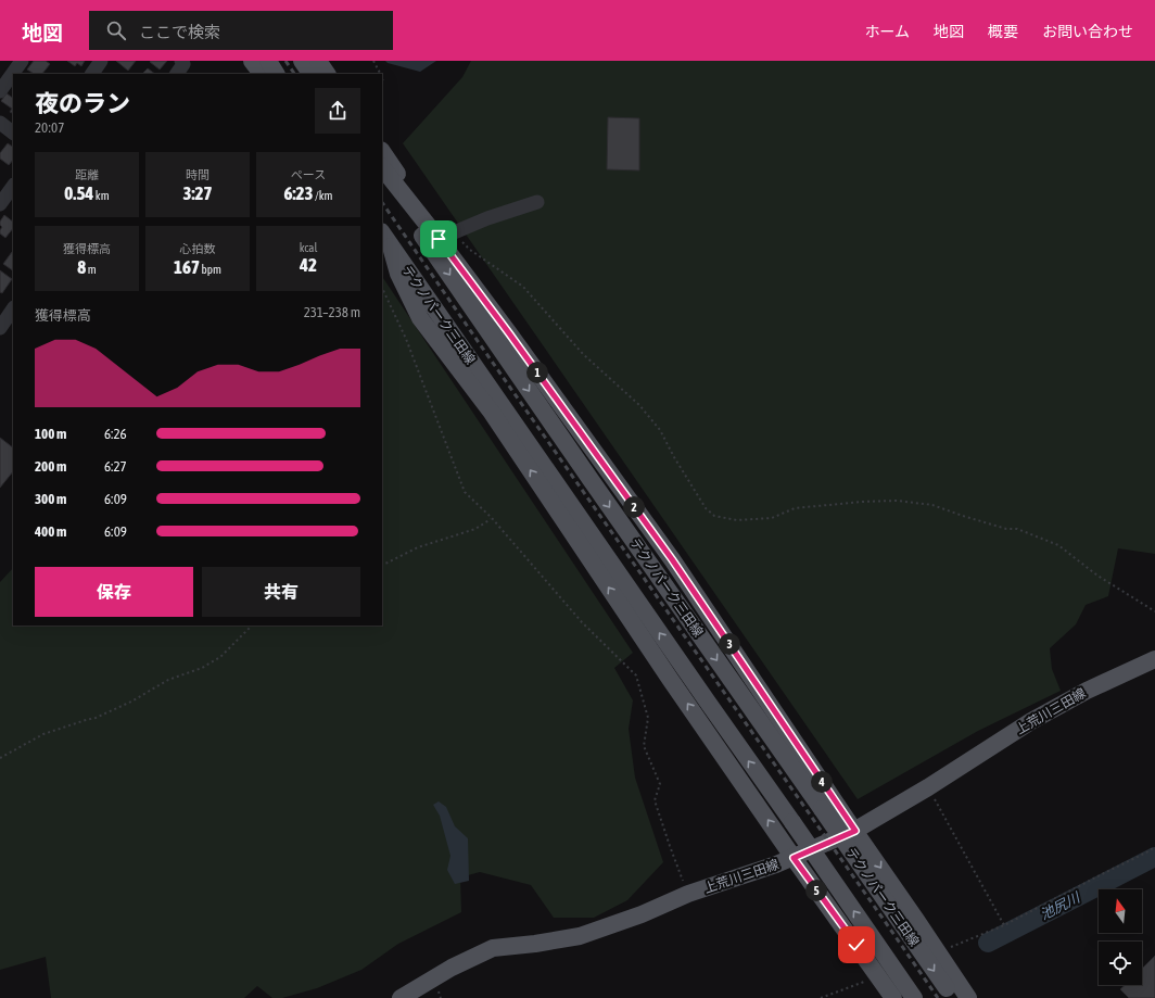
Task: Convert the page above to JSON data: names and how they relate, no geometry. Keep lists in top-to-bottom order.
{
  "streets": {
    "main road": ["テクノパーク三田線", "上荒川三田線"]
  },
  "water": ["池尻川"],
  "north": "top",
  "page": {
    "header": "地図",
    "search": "ここで検索",
    "nav": [
      "ホーム",
      "地図",
      "概要",
      "お問い合わせ"
    ],
    "heading": ["夜のラン", "20:07"],
    "stats": [
      ["距離", "0.54 km"],
      ["時間", "3:27"],
      ["ペース", "6:23 /km"],
      ["獲得標高", "8 m"],
      ["心拍数", "167 bpm"],
      ["kcal", "42"]
    ],
    "chart": ["獲得標高", "231–238 m"],
    "pins": [
      "1",
      "2",
      "3",
      "4",
      "5"
    ],
    "list": [
      {
        "name": "100 m",
        "note": "6:26"
      },
      {
        "name": "200 m",
        "note": "6:27"
      },
      {
        "name": "300 m",
        "note": "6:09"
      },
      {
        "name": "400 m",
        "note": "6:09"
      }
    ],
    "buttons": ["保存", "共有"]
  }
}
